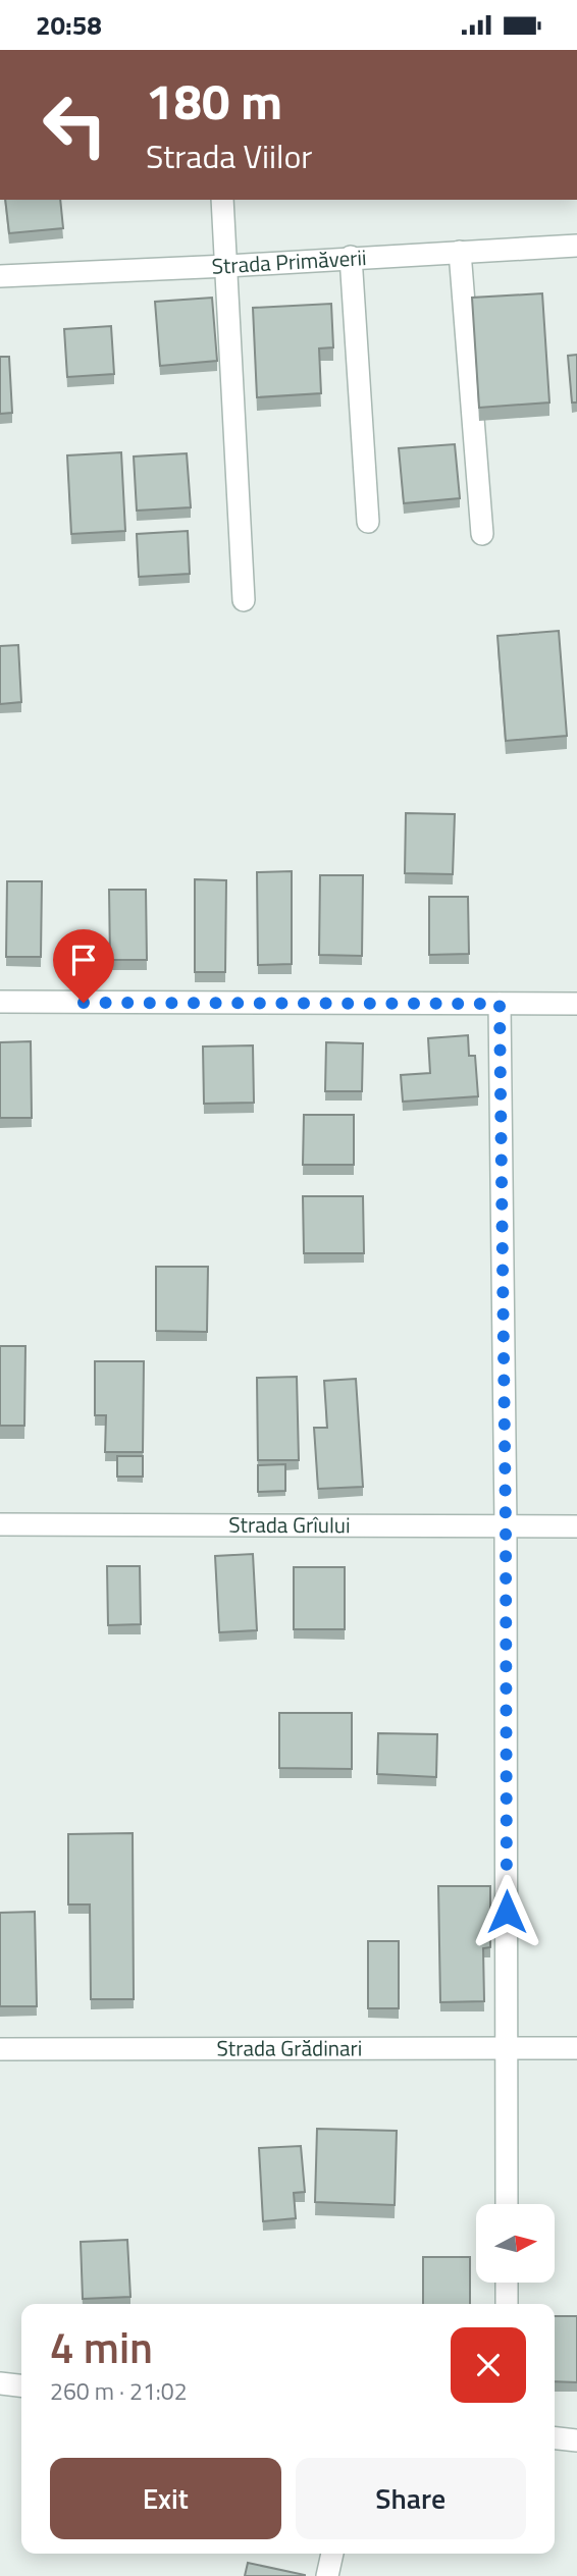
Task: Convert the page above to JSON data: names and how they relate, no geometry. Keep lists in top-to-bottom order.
{
  "streets": {
    "street": ["Strada Primăverii", "Strada Grîului", "Strada Grădinari"]
  },
  "north": "right",
  "page": {
    "status": "20:58",
    "turn": ["180 m", "Strada Viilor"],
    "heading": ["4 min", "260 m · 21:02"],
    "buttons": ["Exit", "Share"]
  }
}
